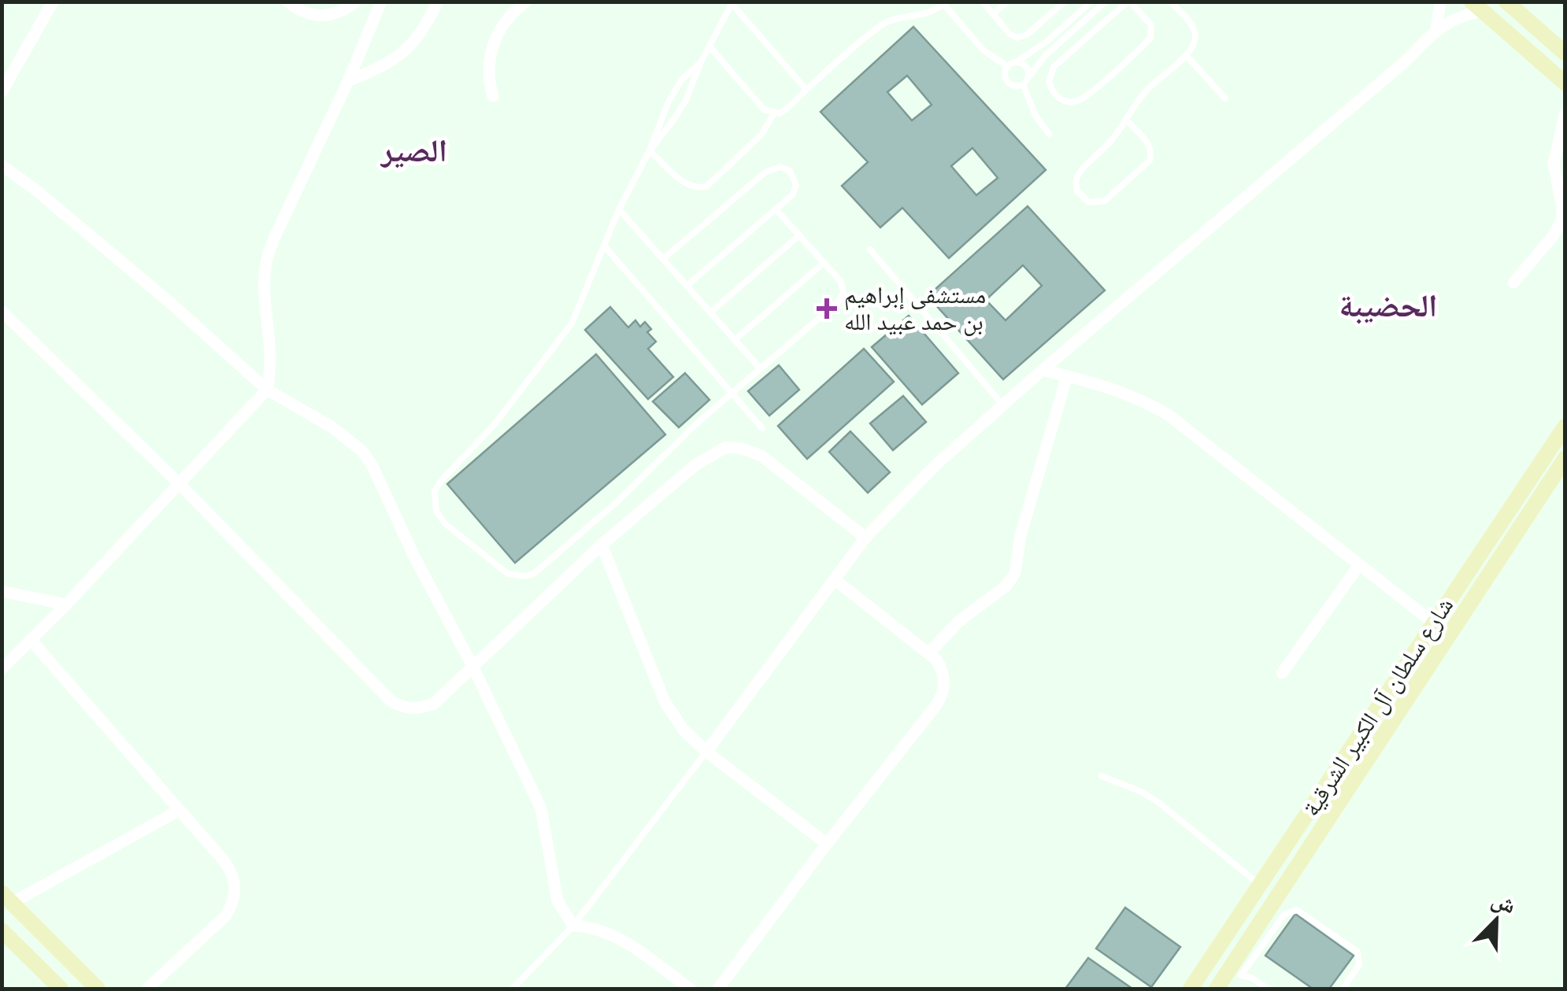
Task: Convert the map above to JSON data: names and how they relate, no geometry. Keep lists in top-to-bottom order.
{
  "streets": {
    "main road": ["شارع سلطان آل الكبير الشرقية"]
  },
  "districts": ["الصير", "الحضيبة"],
  "places": {
    "health": ["مستشفى إبراهيم بن حمد عبيد الله"]
  },
  "north": "top right"
}
